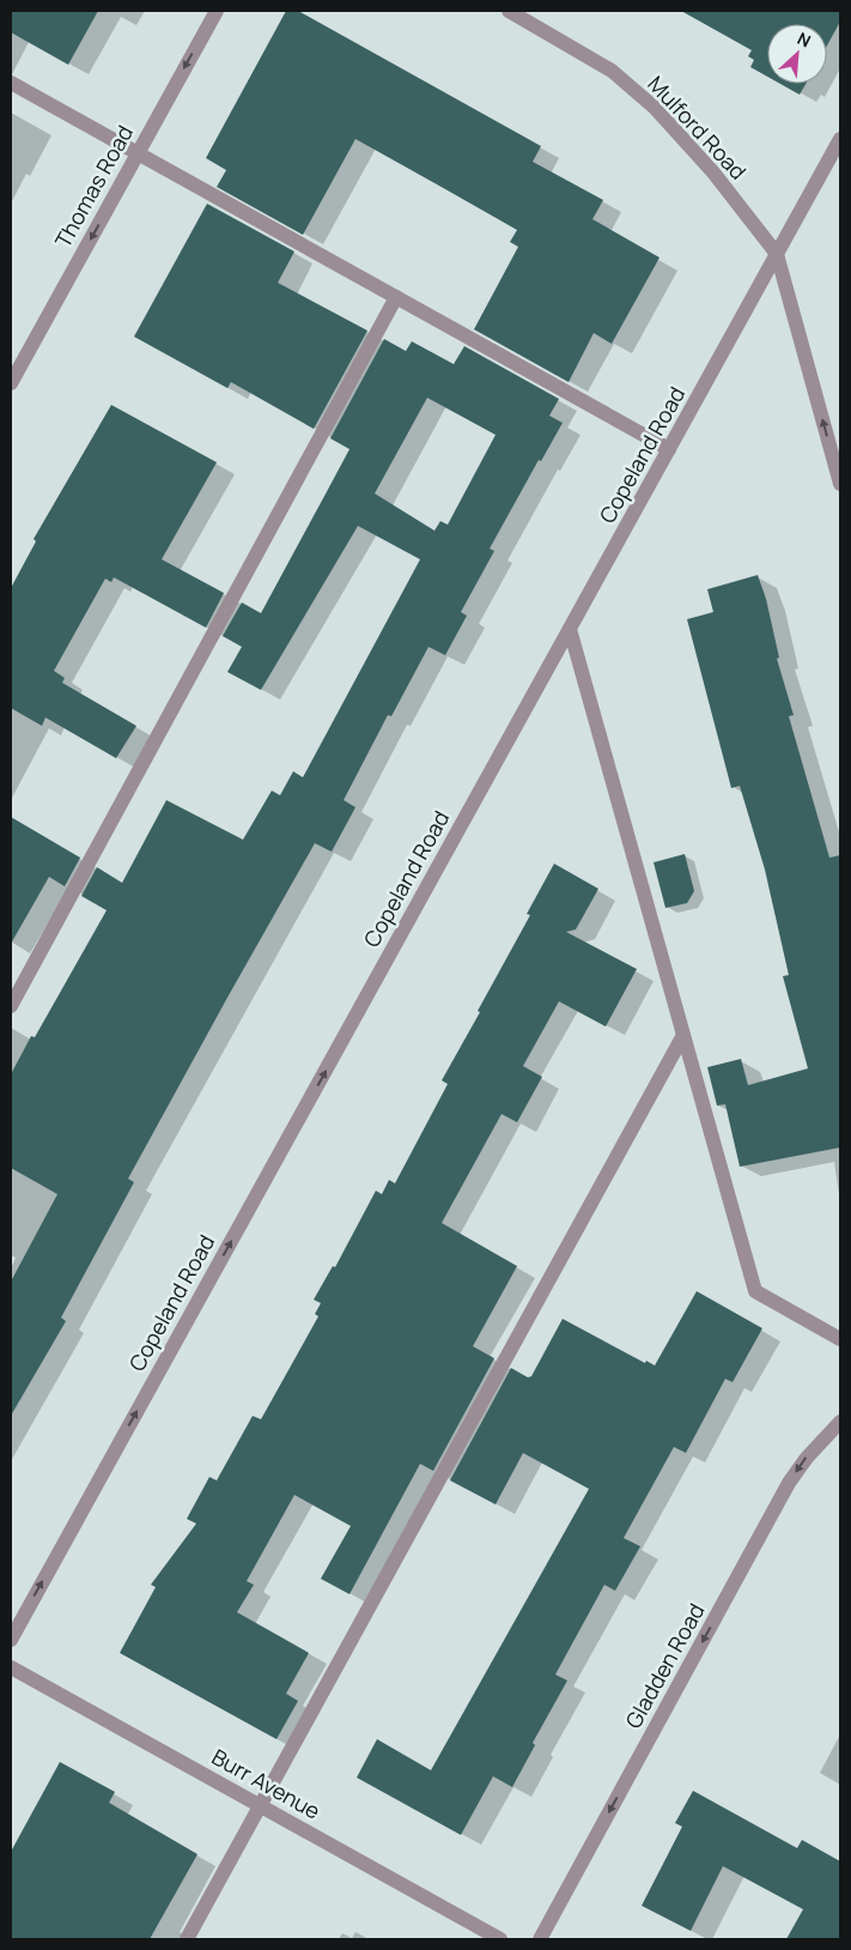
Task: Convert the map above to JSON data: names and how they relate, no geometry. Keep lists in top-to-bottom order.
{
  "streets": {
    "street": [
      "Mulford Road",
      "Thomas Road",
      "Copeland Road",
      "Gladden Road",
      "Burr Avenue"
    ]
  },
  "crossings": [
    ["Mulford Road", "Copeland Road"]
  ],
  "one_way": ["Thomas Road", "Copeland Road", "Gladden Road"],
  "north": "top right"
}
